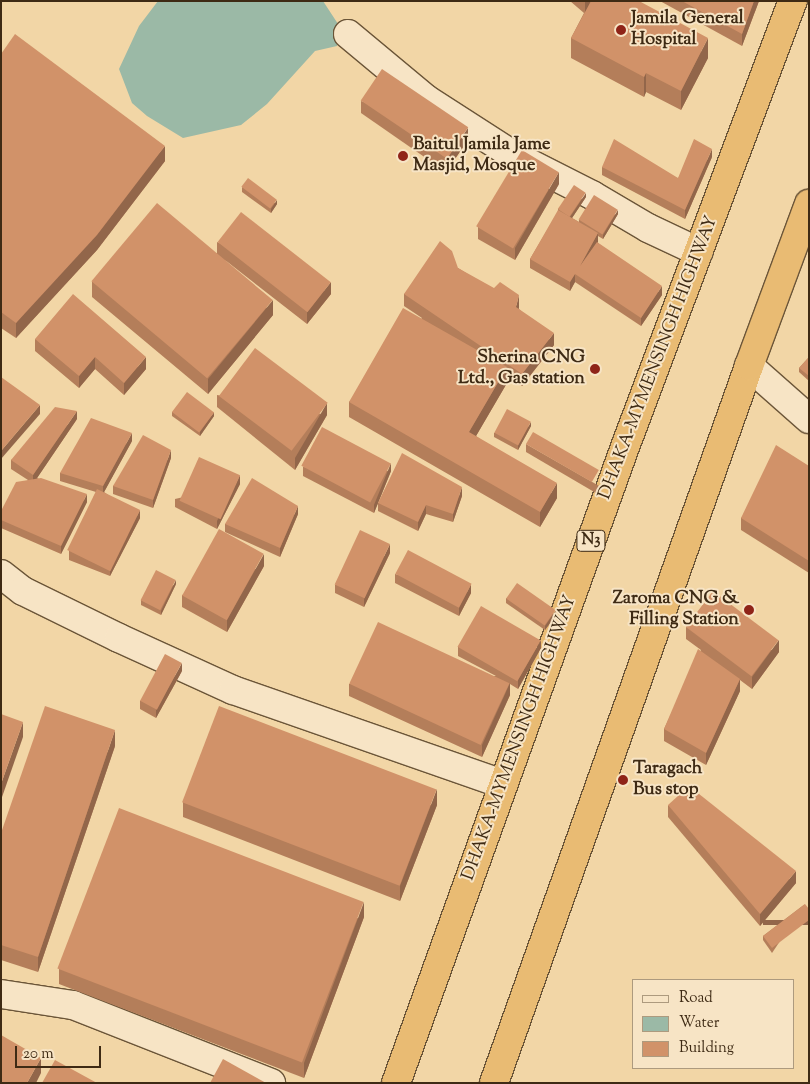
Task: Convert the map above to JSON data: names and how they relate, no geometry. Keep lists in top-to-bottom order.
{
  "streets": {
    "highway": ["DHAKA-MYMENSINGH HIGHWAY", "N3"]
  },
  "places": [
    "Jamila General Hospital",
    "Baitul Jamila Jame Masjid, Mosque",
    "Sherina CNG Ltd., Gas station",
    "Zaroma CNG & Filling Station",
    "Taragach Bus stop"
  ],
  "legend": ["Road", "Water", "Building"],
  "scale_bar": "20 m"
}
